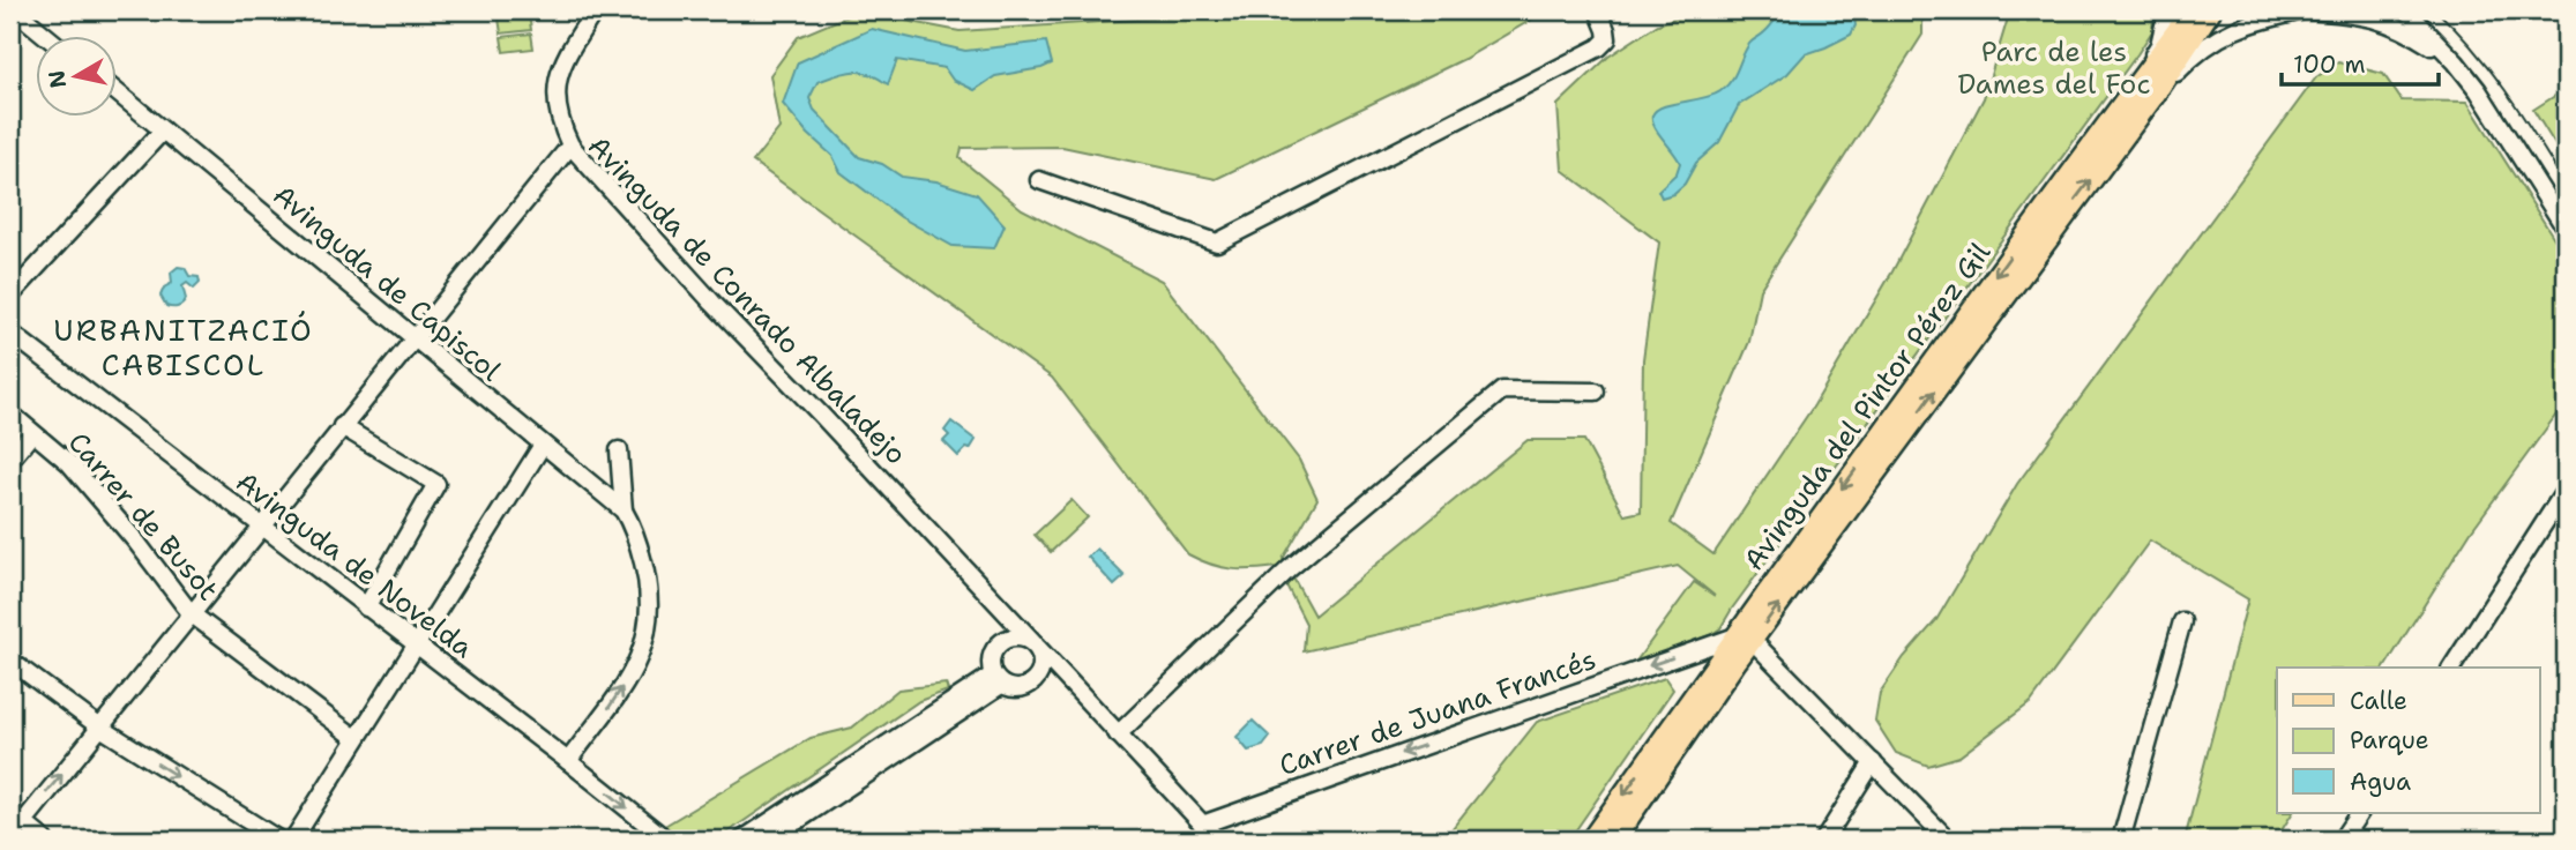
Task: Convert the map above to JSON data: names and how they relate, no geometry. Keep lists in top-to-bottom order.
{
  "streets": {
    "main road": ["Avinguda del Pintor Pérez Gil"],
    "street": [
      "Avinguda de Capiscol",
      "Avinguda de Conrado Albaladejo",
      "Carrer de Busot",
      "Avinguda de Novelda",
      "Carrer de Juana Francés"
    ]
  },
  "crossings": [
    ["Avinguda de Capiscol", "Avinguda de Conrado Albaladejo"],
    ["Avinguda de Capiscol", "Avinguda de Novelda"],
    ["Avinguda de Conrado Albaladejo", "Carrer de Busot"],
    ["Avinguda de Conrado Albaladejo", "Avinguda de Novelda"],
    ["Avinguda de Conrado Albaladejo", "Carrer de Juana Francés"],
    ["Avinguda del Pintor Pérez Gil", "Carrer de Juana Francés"]
  ],
  "one_way": ["Carrer de Juana Francés"],
  "districts": ["URBANITZACIÓ CABISCOL"],
  "parks": ["Parc de les Dames del Foc"],
  "legend": ["Calle", "Parque", "Agua"],
  "scale_bar": "100 m",
  "north": "left"
}
